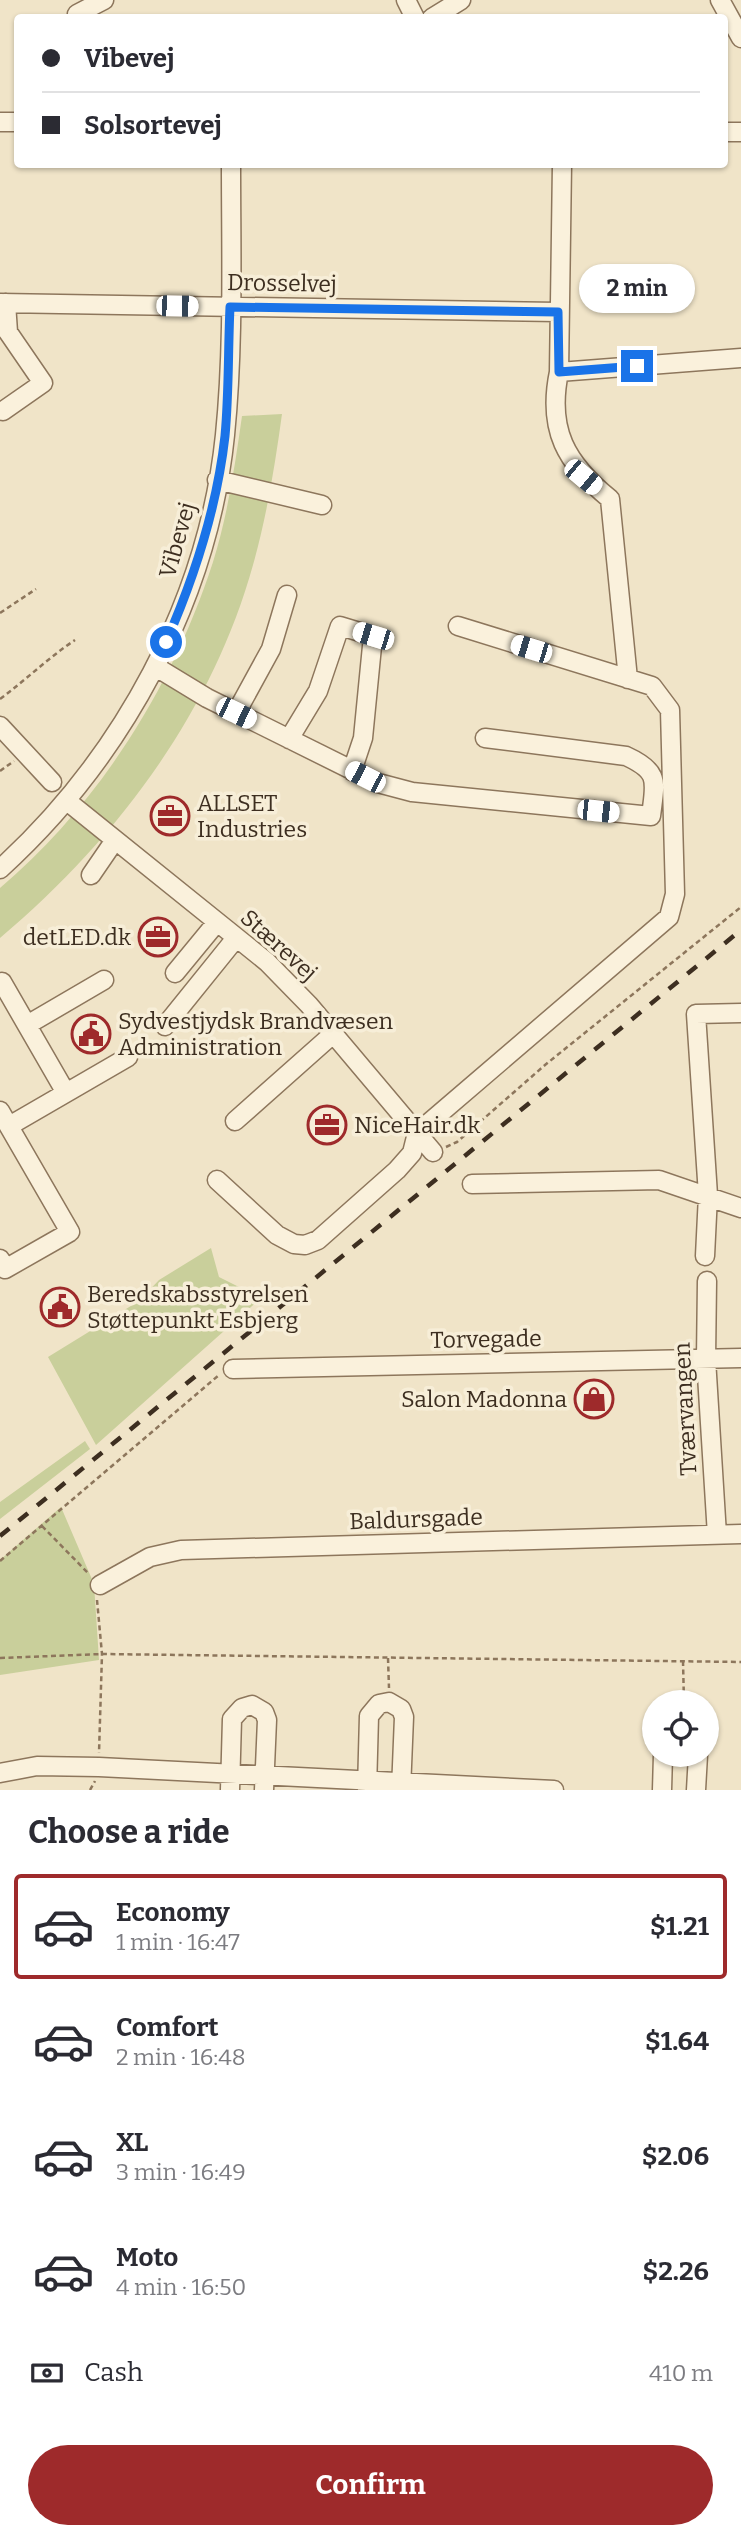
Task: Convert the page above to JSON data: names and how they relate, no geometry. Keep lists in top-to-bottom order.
{
  "streets": {
    "street": [
      "Drosselvej",
      "Vibevej",
      "Stærevej",
      "Torvegade",
      "Tværvangen",
      "Baldursgade"
    ]
  },
  "crossings": [
    ["Drosselvej", "Vibevej"],
    ["Vibevej", "Stærevej"],
    ["Torvegade", "Tværvangen"],
    ["Tværvangen", "Baldursgade"]
  ],
  "places": {
    "office": ["ALLSET Industries", "detLED.dk", "NiceHair.dk"],
    "public building": ["Sydvestjydsk Brandvæsen Administration", "Beredskabsstyrelsen Støttepunkt Esbjerg"],
    "shop": ["Salon Madonna"]
  },
  "page": {
    "banner": ["Vibevej", "Solsortevej"],
    "bubble": "2 min",
    "heading": "Choose a ride",
    "list": [
      {
        "name": "Economy",
        "note": "1 min · 16:47",
        "value": "$1.21"
      },
      {
        "name": "Comfort",
        "note": "2 min · 16:48",
        "value": "$1.64"
      },
      {
        "name": "XL",
        "note": "3 min · 16:49",
        "value": "$2.06"
      },
      {
        "name": "Moto",
        "note": "4 min · 16:50",
        "value": "$2.26"
      }
    ],
    "pay": ["Cash", "410 m"],
    "buttons": "Confirm"
  }
}
